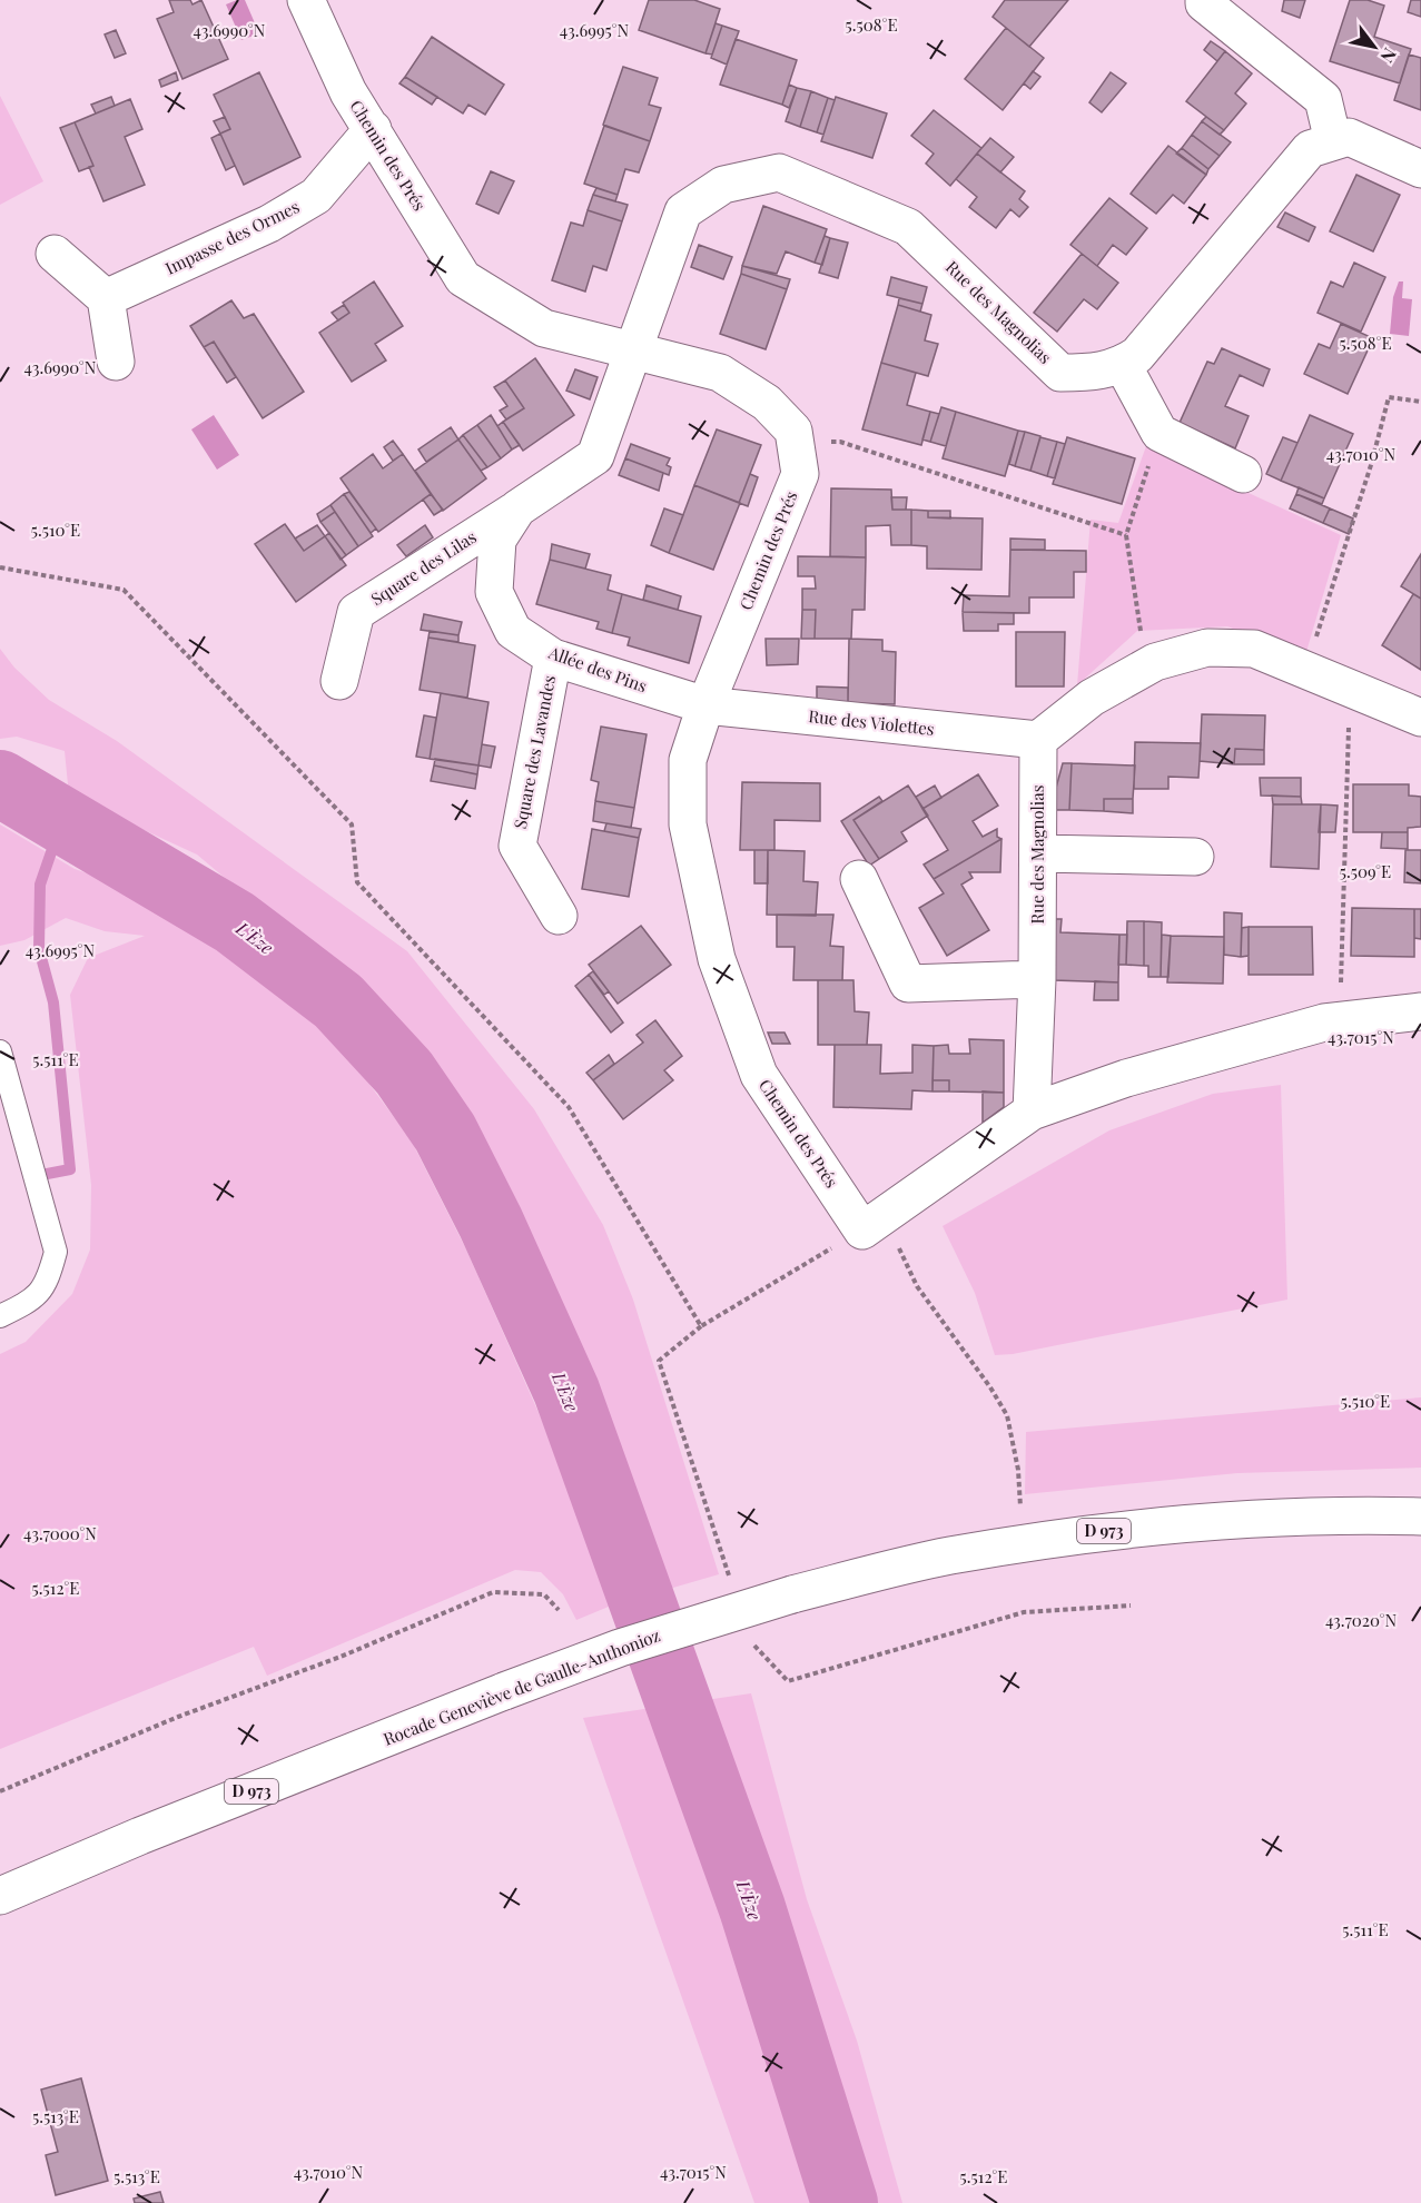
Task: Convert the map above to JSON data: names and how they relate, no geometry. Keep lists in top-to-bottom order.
{
  "streets": {
    "street": [
      "Chemin des Prés",
      "Impasse des Ormes",
      "Rue des Magnolias",
      "Square des Lilas",
      "Allée des Pins",
      "Rue des Violettes",
      "Square des Lavandes",
      "D 973",
      "Rocade Geneviève de Gaulle-Anthonioz"
    ]
  },
  "crossings": [
    ["Chemin des Prés", "Impasse des Ormes"],
    ["Chemin des Prés", "Rue des Magnolias"],
    ["Chemin des Prés", "Allée des Pins"],
    ["Chemin des Prés", "Rue des Violettes"],
    ["Rue des Magnolias", "Allée des Pins"],
    ["Rue des Magnolias", "Rue des Violettes"],
    ["Square des Lilas", "Allée des Pins"],
    ["Allée des Pins", "Rue des Violettes"],
    ["Allée des Pins", "Square des Lavandes"]
  ],
  "water": ["L'Èze"],
  "north": "bottom right",
  "coordinates": [
    "5.508°E",
    "43.6990°N",
    "43.6995°N",
    "43.7010°N",
    "5.510°E",
    "5.509°E",
    "43.7015°N",
    "5.511°E",
    "43.7000°N",
    "5.512°E",
    "43.7020°N",
    "5.513°E"
  ]
}
